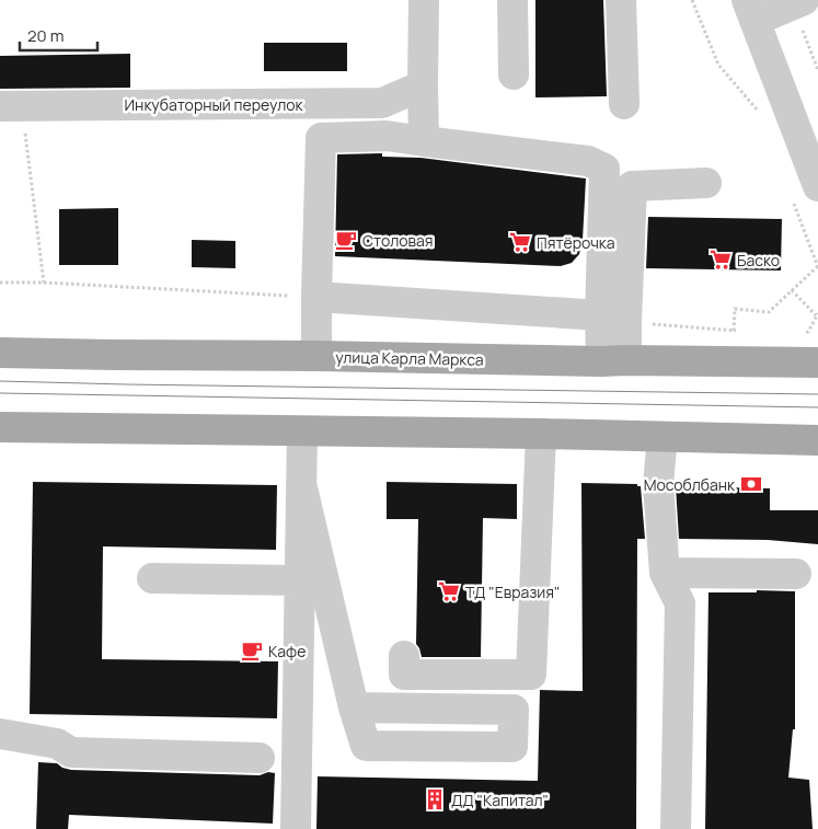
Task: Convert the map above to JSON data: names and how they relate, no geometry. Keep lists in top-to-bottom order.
{
  "streets": {
    "main road": ["улица Карла Маркса"],
    "street": ["Инкубаторный переулок"]
  },
  "places": {
    "cafe": ["Столовая", "Кафе"],
    "supermarket": ["Пятёрочка", "Баско", "ТД \"Евразия\""],
    "bank": ["Мособлбанк"],
    "building": ["ДД \"Капитал\""]
  },
  "scale_bar": "20 m"
}
